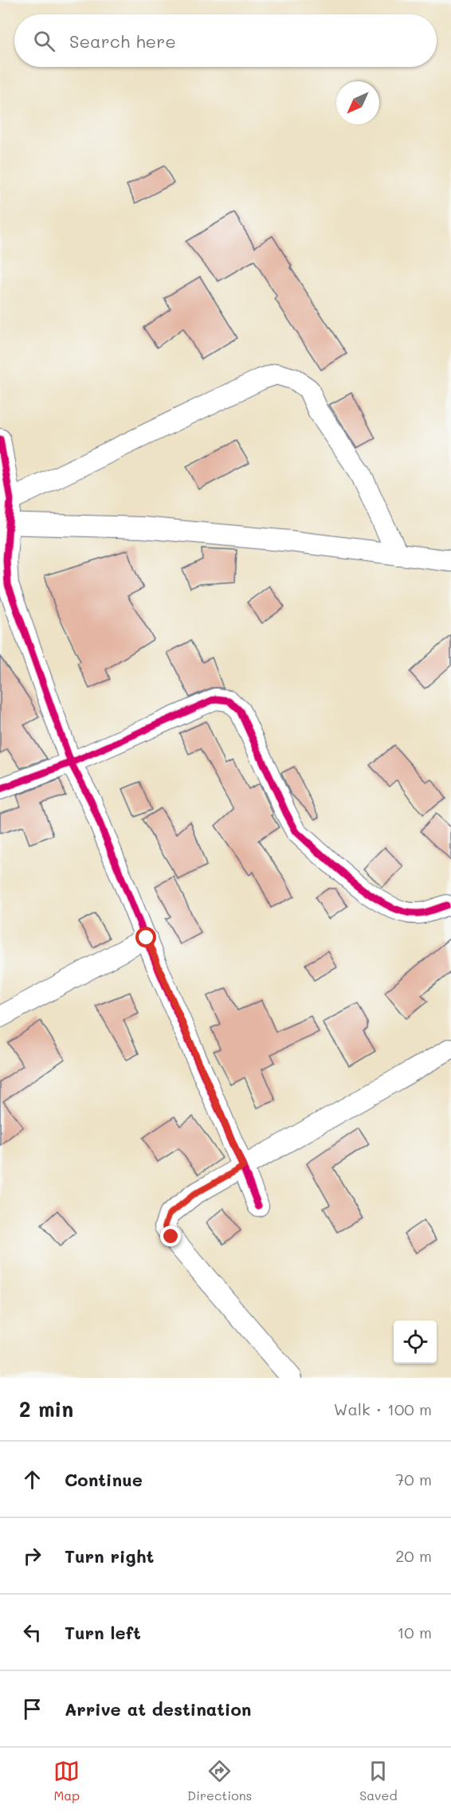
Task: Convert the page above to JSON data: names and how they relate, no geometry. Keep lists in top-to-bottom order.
{
  "north": "bottom left",
  "page": {
    "search": "Search here",
    "heading": ["2 min", "Walk · 100 m"],
    "list": [
      ["Continue", "70 m"],
      ["Turn right", "20 m"],
      ["Turn left", "10 m"],
      "Arrive at destination"
    ],
    "nav": ["Map", "Directions", "Saved"]
  }
}
